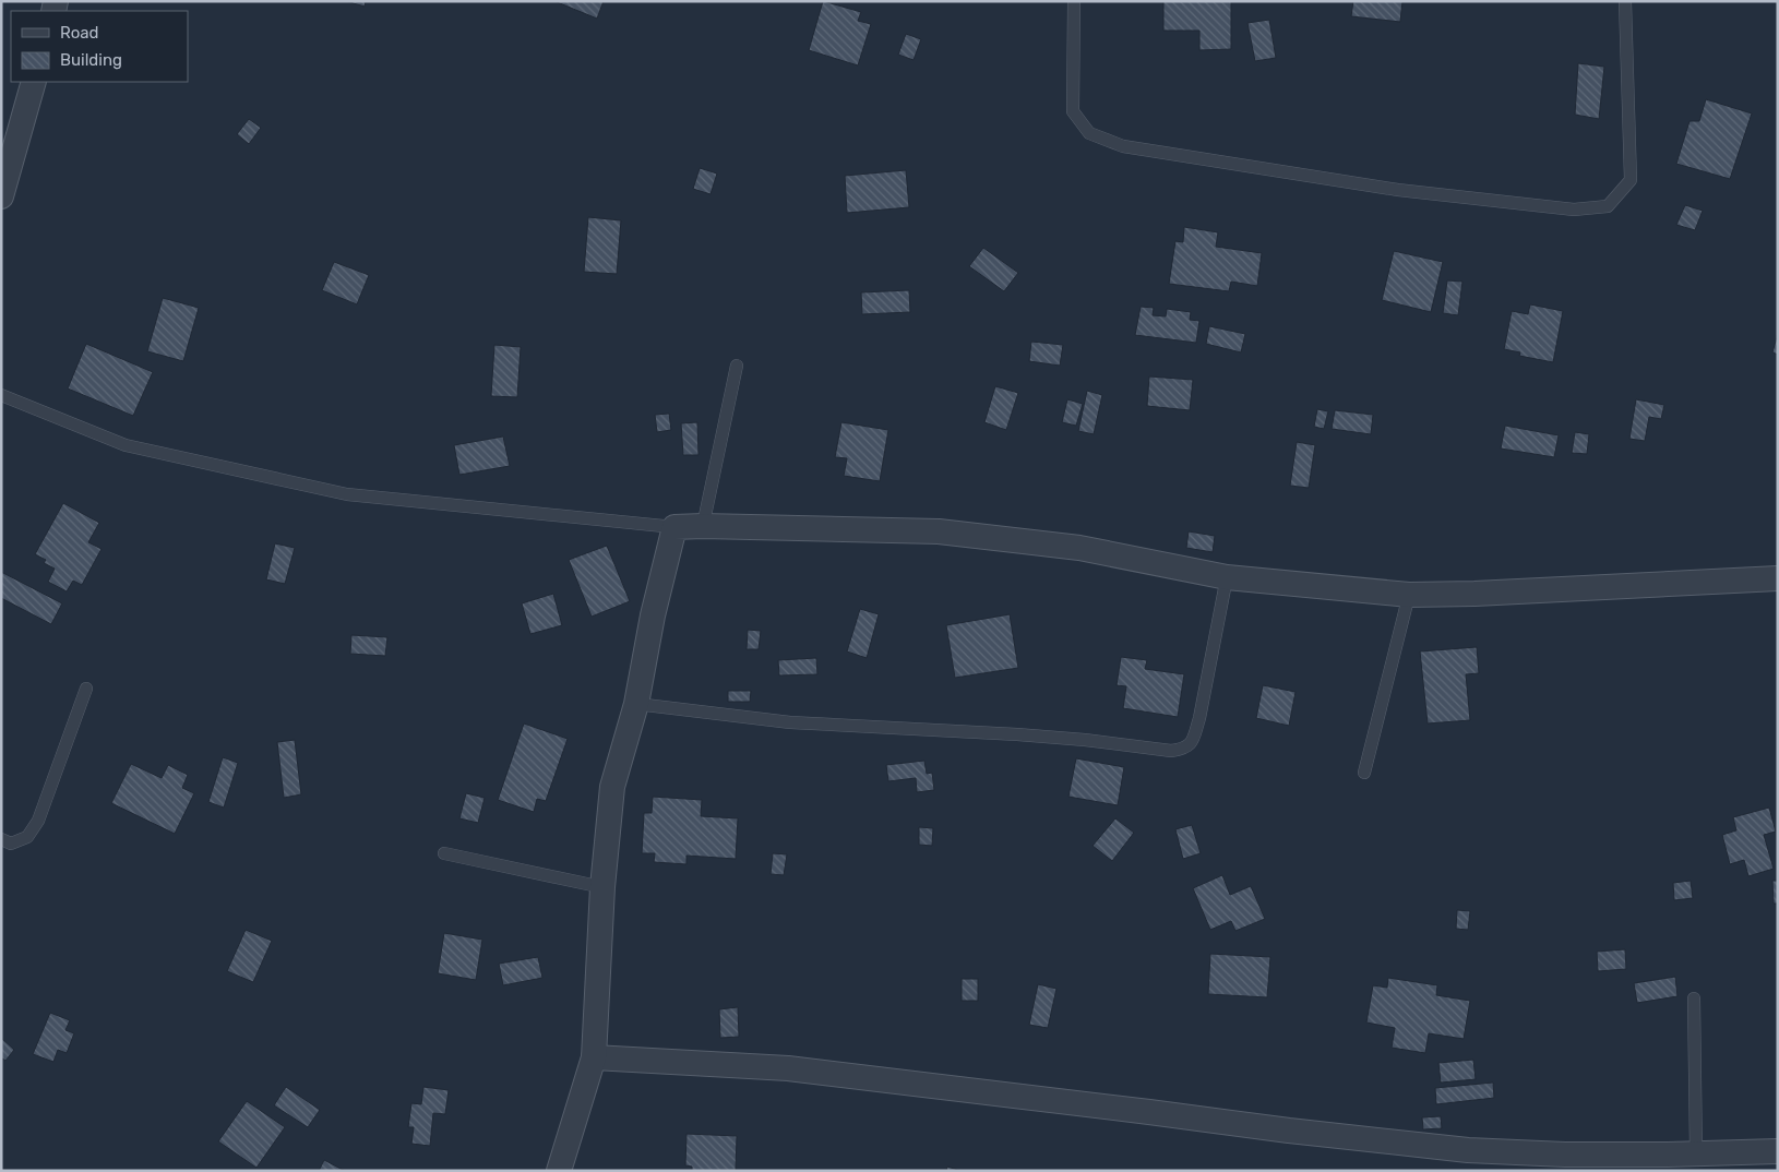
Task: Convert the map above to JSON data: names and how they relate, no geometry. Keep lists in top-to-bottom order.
{
  "legend": ["Road", "Building"]
}
